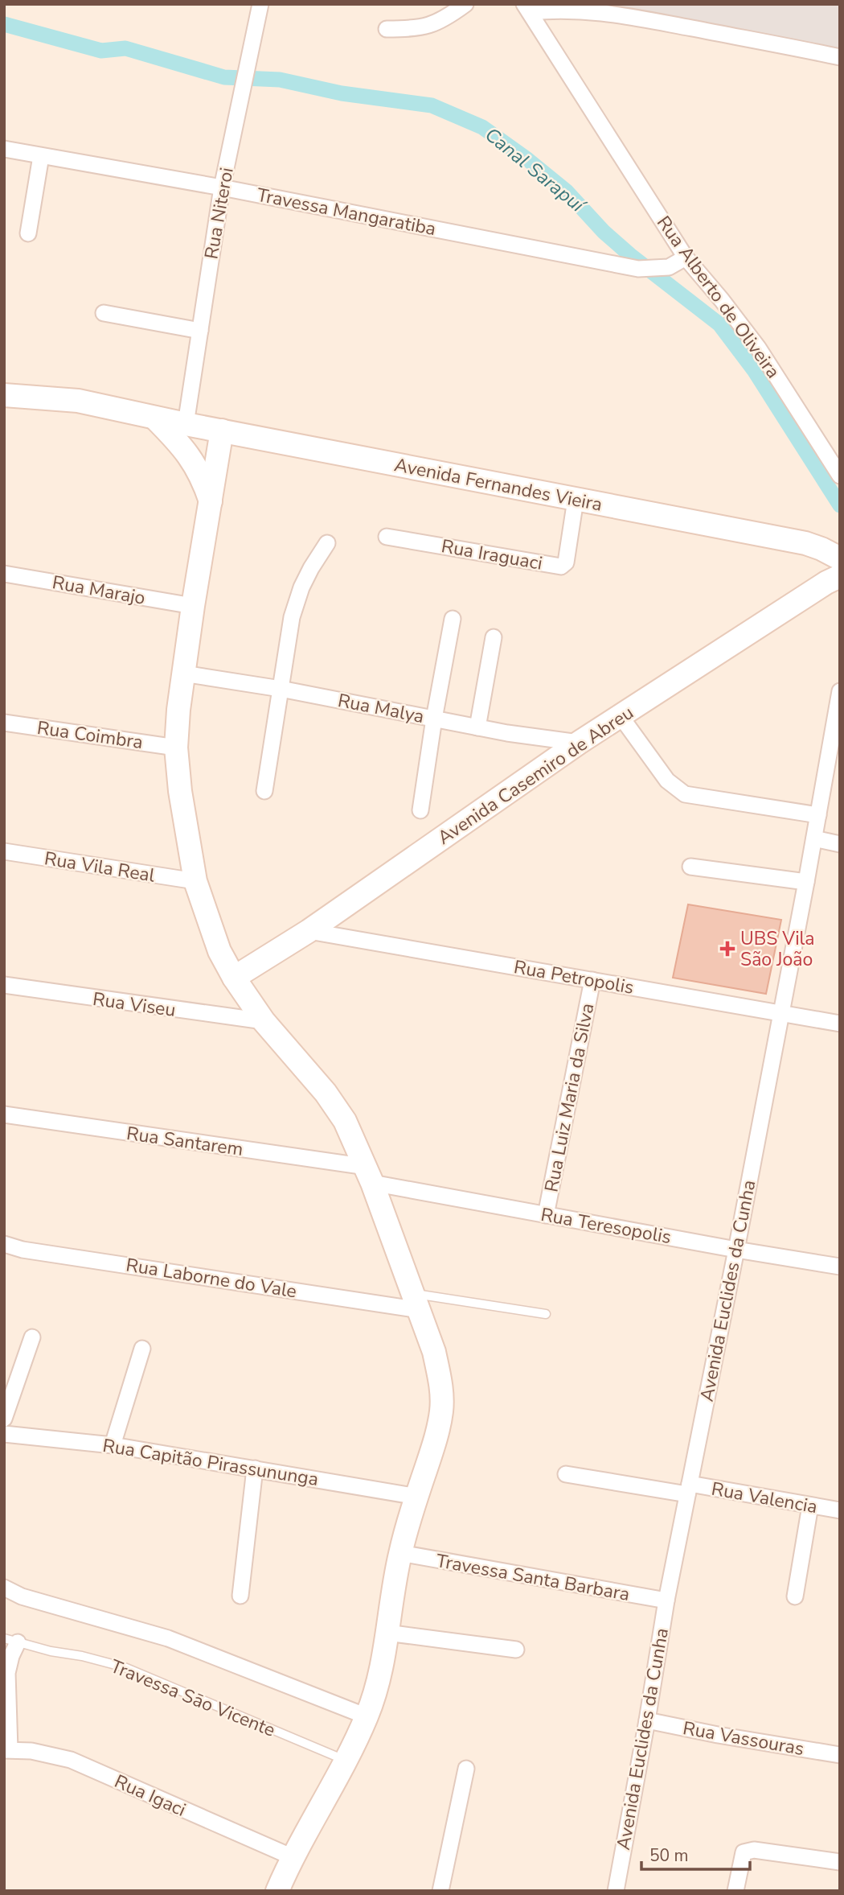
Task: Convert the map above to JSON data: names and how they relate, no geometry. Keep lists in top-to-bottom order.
{
  "streets": {
    "main road": ["Avenida Fernandes Vieira", "Avenida Casemiro de Abreu"],
    "street": [
      "Travessa Mangaratiba",
      "Rua Niteroi",
      "Rua Alberto de Oliveira",
      "Rua Iraguaci",
      "Rua Marajo",
      "Rua Malya",
      "Rua Coimbra",
      "Rua Vila Real",
      "Rua Petropolis",
      "Rua Viseu",
      "Rua Luiz Maria da Silva",
      "Rua Santarem",
      "Rua Teresopolis",
      "Rua Laborne do Vale",
      "Avenida Euclides da Cunha",
      "Rua Capitão Pirassununga",
      "Rua Valencia",
      "Travessa Santa Barbara",
      "Rua Vassouras",
      "Rua Igaci"
    ],
    "lane": ["Travessa Sāo Vicente"]
  },
  "crossings": [
    ["Travessa Mangaratiba", "Rua Niteroi"],
    ["Travessa Mangaratiba", "Rua Alberto de Oliveira"],
    ["Rua Niteroi", "Avenida Fernandes Vieira"],
    ["Avenida Fernandes Vieira", "Rua Iraguaci"],
    ["Rua Malya", "Avenida Casemiro de Abreu"],
    ["Avenida Casemiro de Abreu", "Rua Petropolis"],
    ["Rua Petropolis", "Rua Luiz Maria da Silva"],
    ["Rua Petropolis", "Avenida Euclides da Cunha"],
    ["Rua Luiz Maria da Silva", "Rua Teresopolis"],
    ["Rua Santarem", "Rua Teresopolis"],
    ["Rua Teresopolis", "Avenida Euclides da Cunha"],
    ["Avenida Euclides da Cunha", "Rua Valencia"],
    ["Avenida Euclides da Cunha", "Travessa Santa Barbara"],
    ["Avenida Euclides da Cunha", "Rua Vassouras"]
  ],
  "water": ["Canal Sarapuí"],
  "places": {
    "health": ["UBS Vila São João"]
  },
  "scale_bar": "50 m"
}
